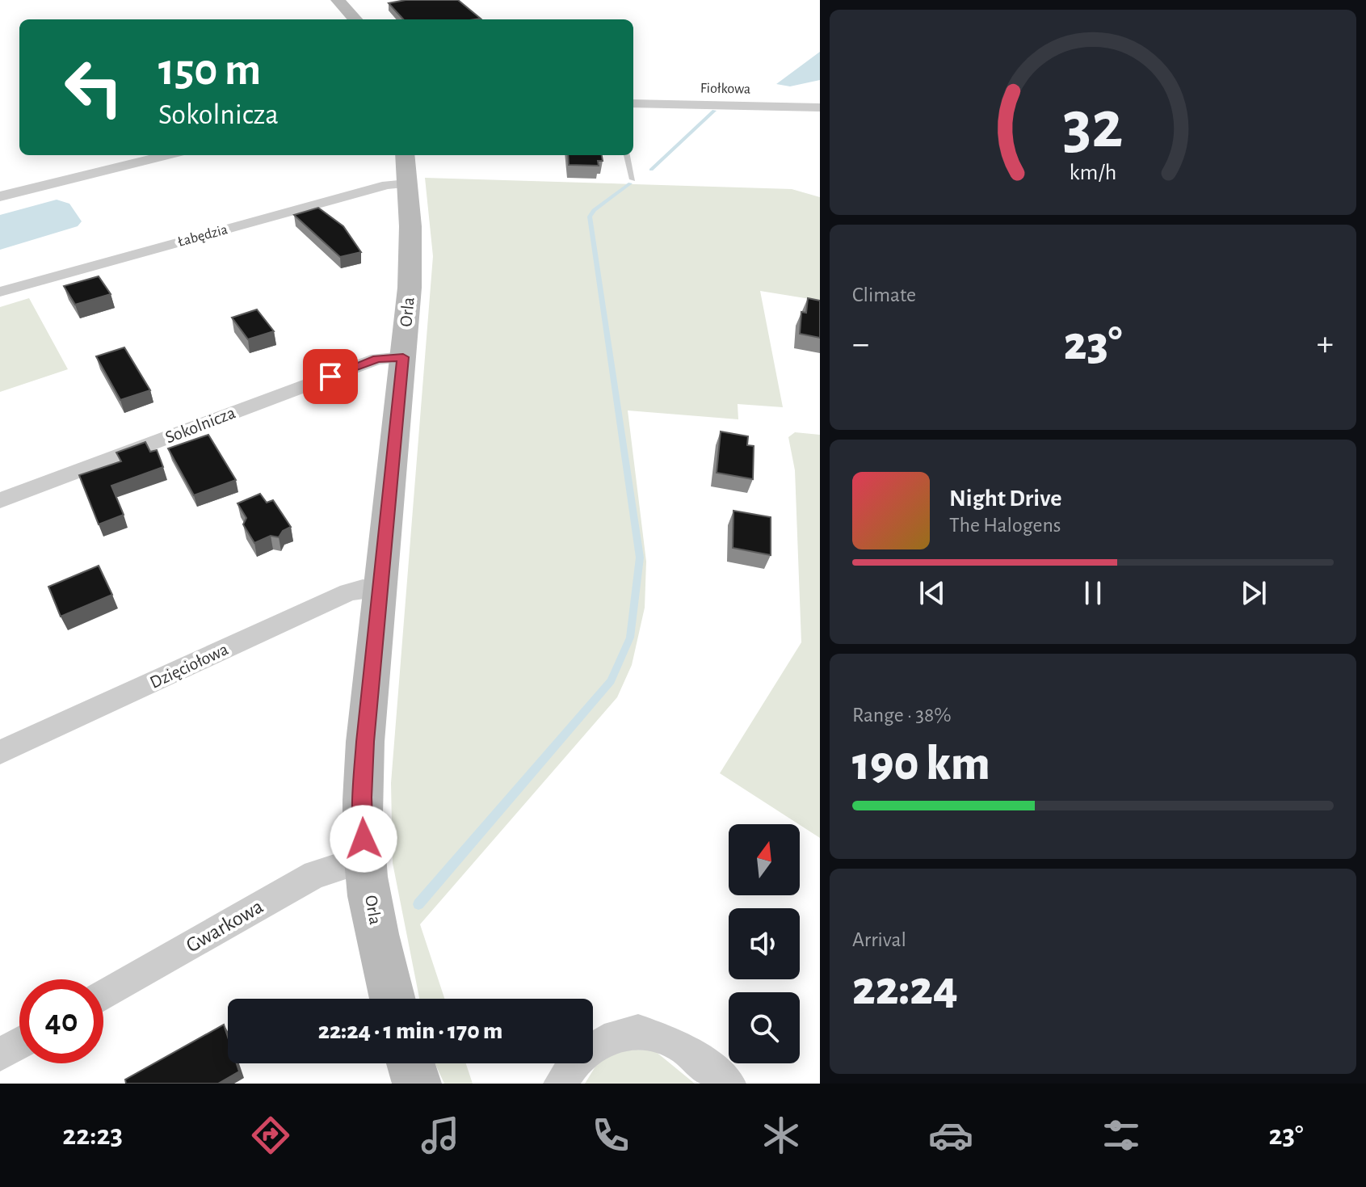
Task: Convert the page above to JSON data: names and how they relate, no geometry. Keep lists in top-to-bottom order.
{
  "streets": {
    "street": [
      "Fiołkowa",
      "Łabędzia",
      "Orla",
      "Sokolnicza",
      "Dzięciołowa",
      "Gwarkowa"
    ]
  },
  "crossings": [
    ["Łabędzia", "Orla"],
    ["Orla", "Sokolnicza"],
    ["Orla", "Dzięciołowa"],
    ["Orla", "Gwarkowa"]
  ],
  "north": "top",
  "page": {
    "turn": ["150 m", "Sokolnicza"],
    "tile": [
      "Climate",
      ["Range · 38%", "190 km"],
      ["Arrival", "22:24"]
    ],
    "heat": ["−", "23°", "+"],
    "song": ["Night Drive", "The Halogens"],
    "limit": "40",
    "trip": "22:24 · 1 min · 170 m",
    "tabs": ["22:23", "23°"],
    "gauge": ["32", "km/h"]
  }
}
